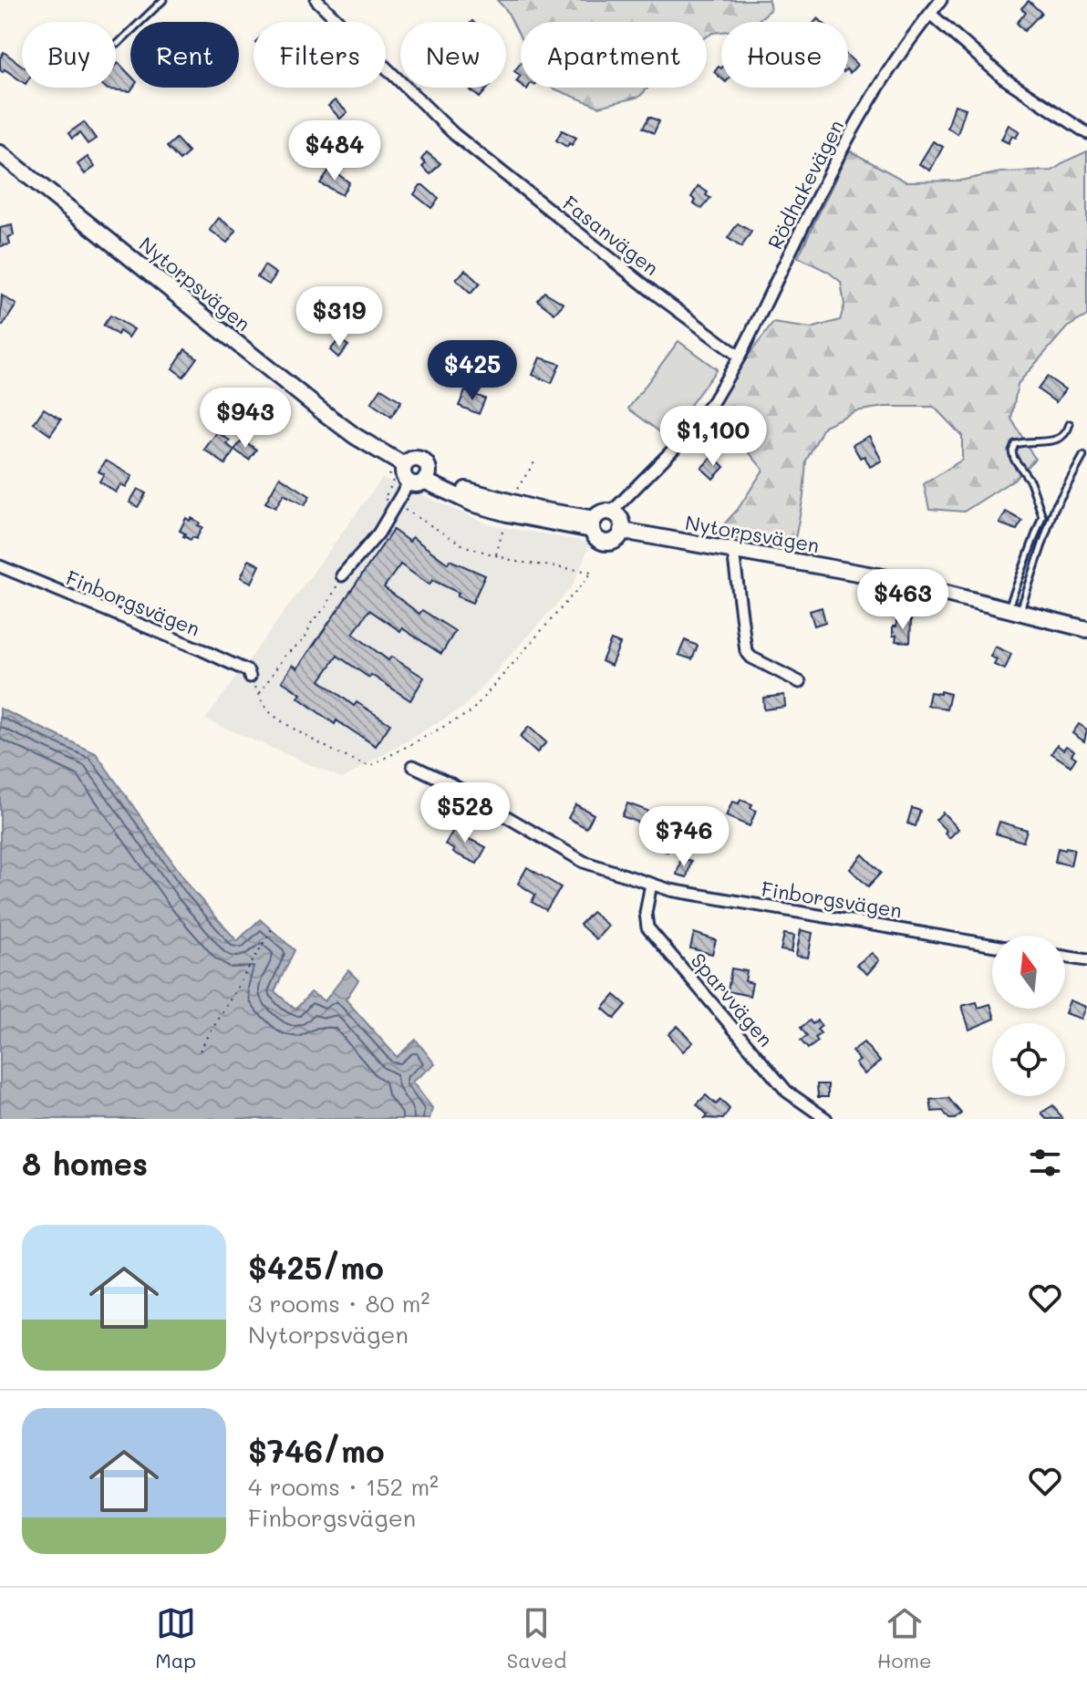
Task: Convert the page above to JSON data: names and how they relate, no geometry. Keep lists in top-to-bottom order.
{
  "streets": {
    "street": [
      "Rödhakevägen",
      "Fasanvägen",
      "Nytorpsvägen",
      "Finborgsvägen",
      "Sparvvägen"
    ]
  },
  "crossings": [
    ["Rödhakevägen", "Fasanvägen"],
    ["Finborgsvägen", "Sparvvägen"]
  ],
  "north": "top",
  "page": {
    "chip": [
      "Buy",
      "Rent",
      "Filters",
      "New",
      "Apartment",
      "House"
    ],
    "price": [
      "$484",
      "$319",
      "$425",
      "$943",
      "$1,100",
      "$463",
      "$528",
      "$746"
    ],
    "heading": "8 homes",
    "list": [
      {
        "name": "$425/mo",
        "note": "3 rooms · 80 m² · Nytorpsvägen"
      },
      {
        "name": "$746/mo",
        "note": "4 rooms · 152 m² · Finborgsvägen"
      }
    ],
    "tabs": ["Map", "Saved", "Home"]
  }
}
